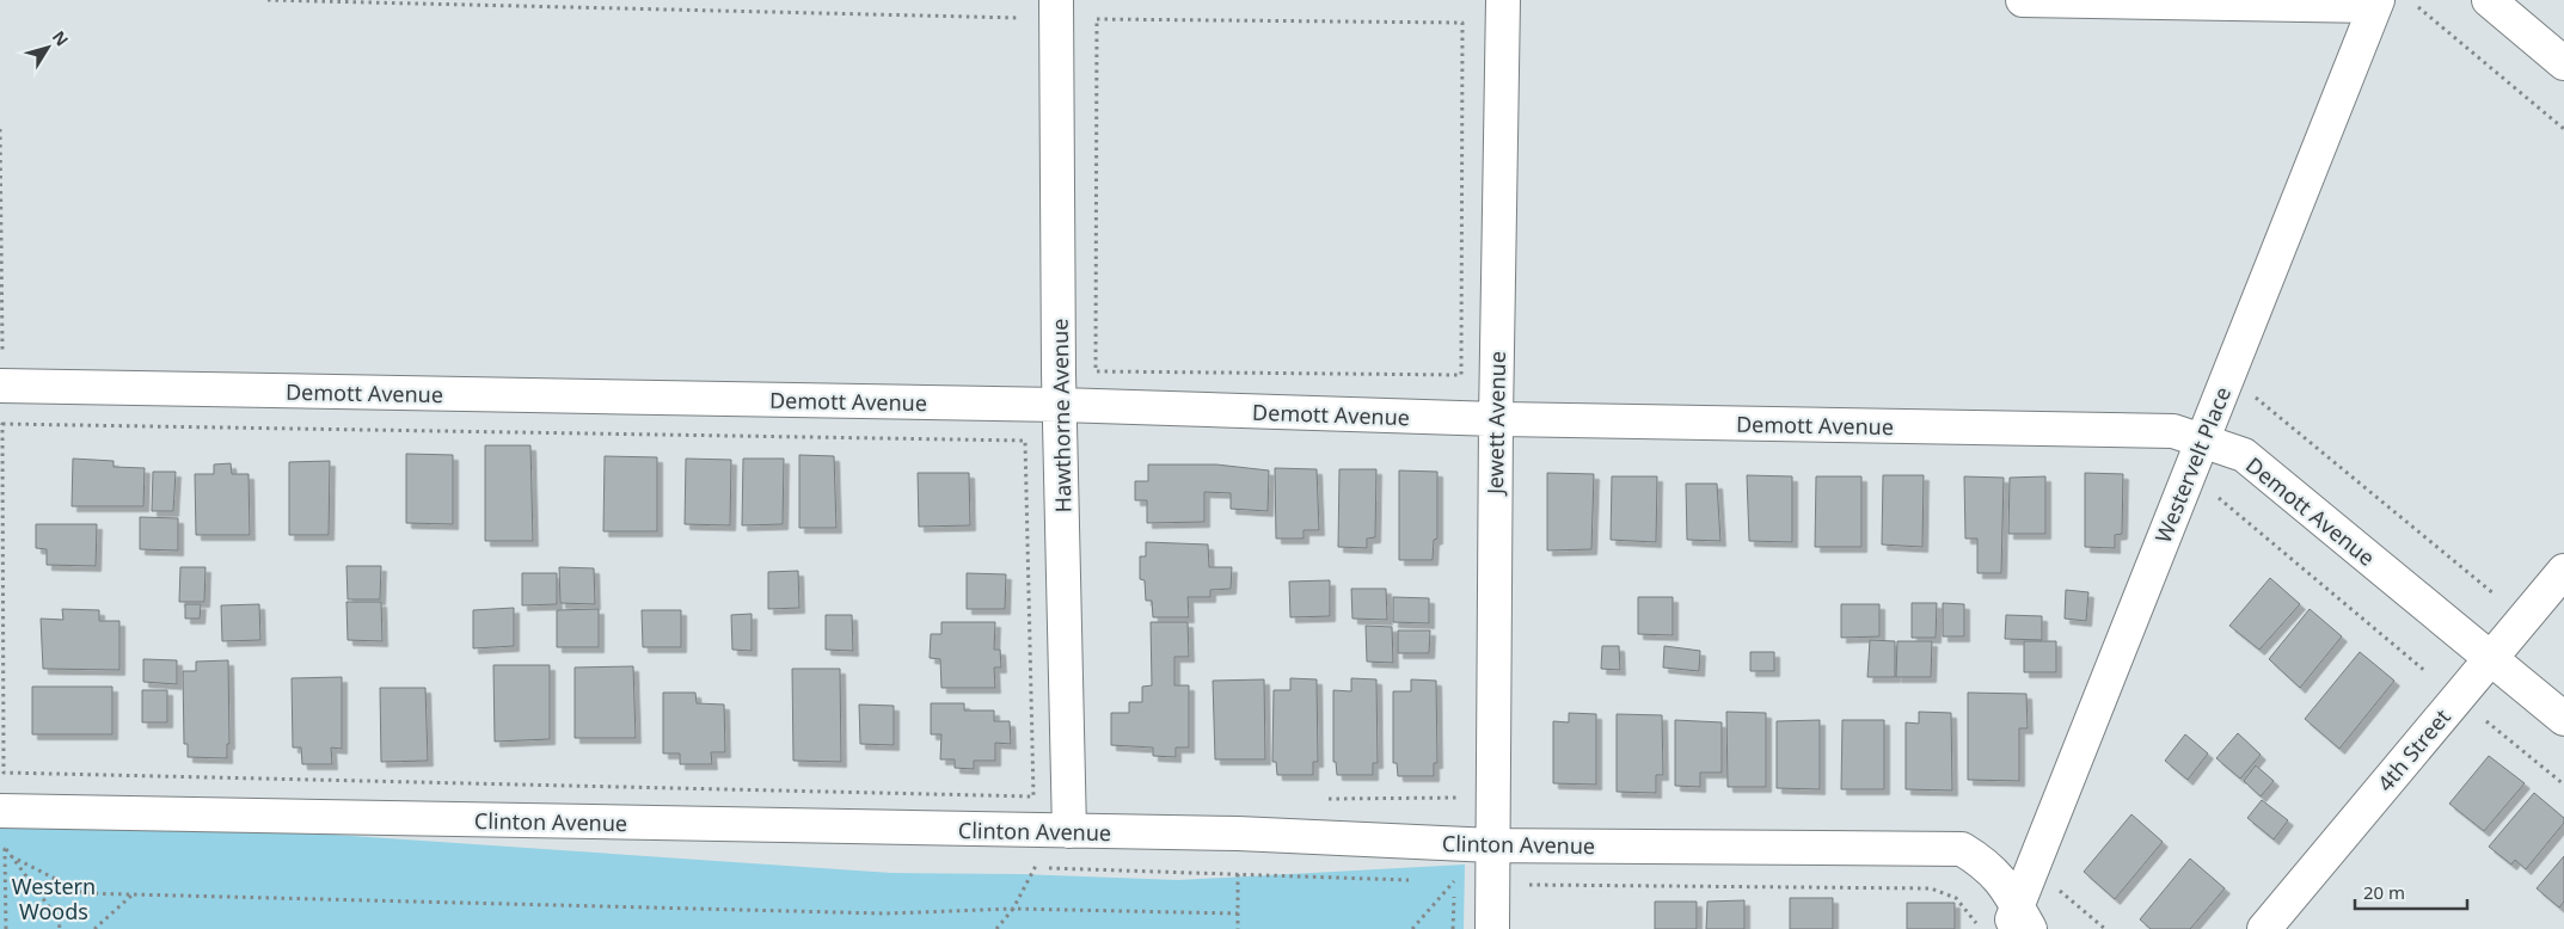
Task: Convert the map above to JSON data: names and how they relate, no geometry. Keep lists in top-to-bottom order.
{
  "streets": {
    "street": [
      "Demott Avenue",
      "Hawthorne Avenue",
      "Jewett Avenue",
      "Westervelt Place",
      "4th Street",
      "Clinton Avenue"
    ]
  },
  "crossings": [
    ["Demott Avenue", "Hawthorne Avenue"],
    ["Demott Avenue", "Jewett Avenue"],
    ["Demott Avenue", "Westervelt Place"],
    ["Demott Avenue", "4th Street"],
    ["Hawthorne Avenue", "Clinton Avenue"],
    ["Jewett Avenue", "Clinton Avenue"],
    ["Westervelt Place", "Clinton Avenue"]
  ],
  "parks": ["Western Woods"],
  "scale_bar": "20 m",
  "north": "top right"
}
